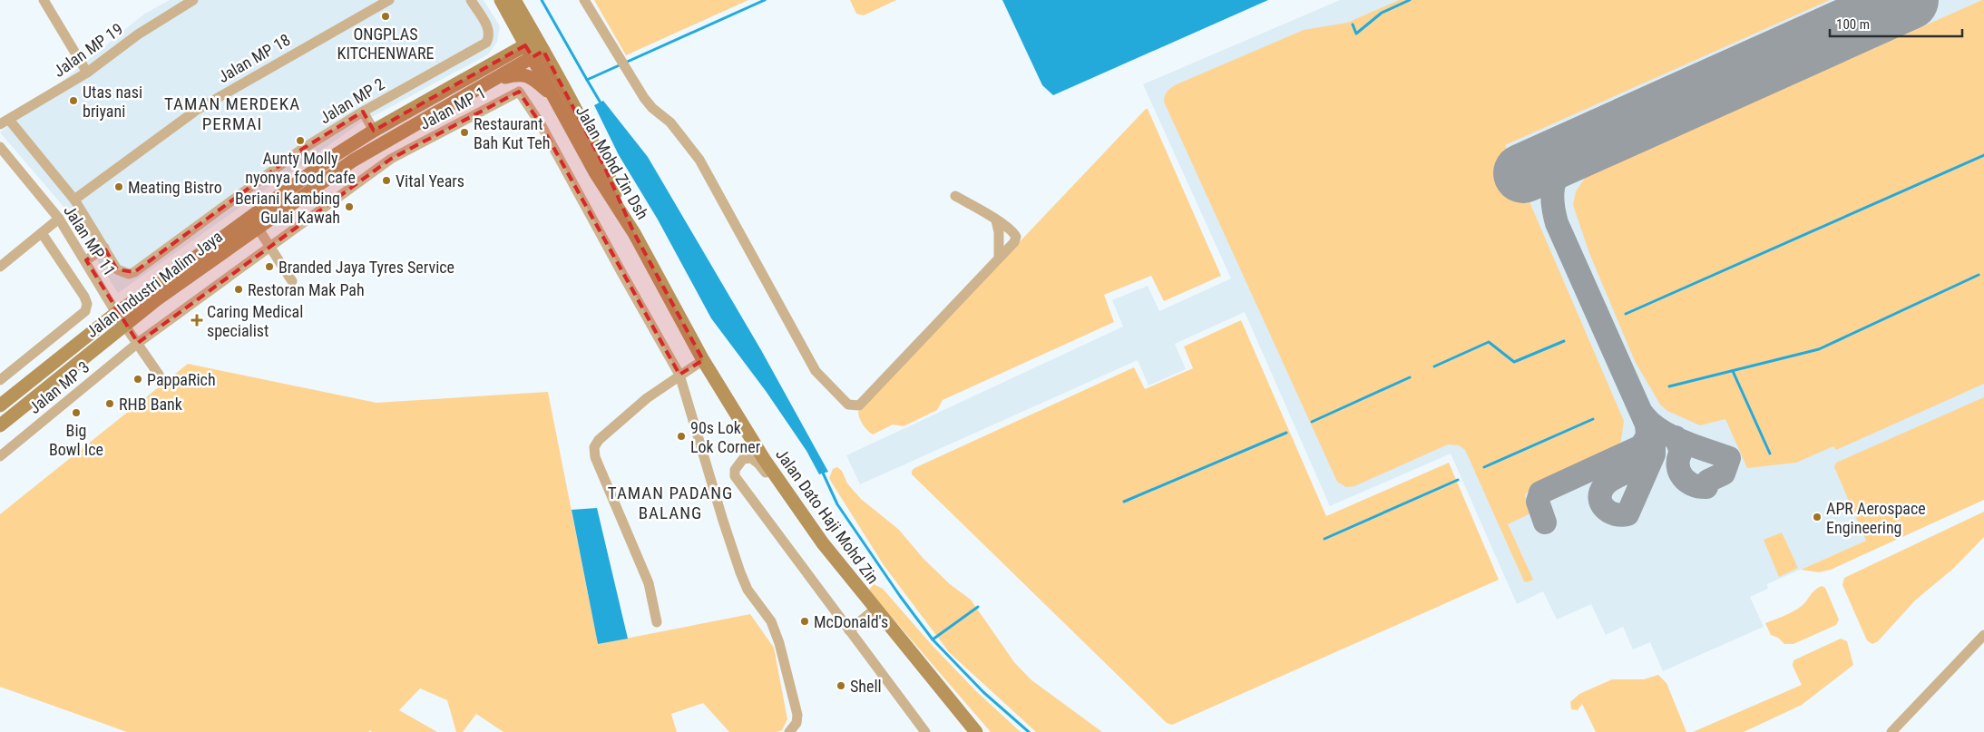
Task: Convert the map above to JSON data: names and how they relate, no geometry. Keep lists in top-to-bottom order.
{
  "streets": {
    "main road": ["Jalan Mohd Zin Dsh", "Jalan Industri Malim Jaya", "Jalan Dato Haji Mohd Zin"],
    "street": [
      "Jalan MP 19",
      "Jalan MP 18",
      "Jalan MP 2",
      "Jalan MP 1",
      "Jalan MP 11",
      "Jalan MP 3"
    ]
  },
  "crossings": [
    ["Jalan MP 1", "Jalan MP 11"],
    ["Jalan MP 1", "Jalan MP 3"],
    ["Jalan Mohd Zin Dsh", "Jalan Industri Malim Jaya"],
    ["Jalan Mohd Zin Dsh", "Jalan Dato Haji Mohd Zin"],
    ["Jalan MP 11", "Jalan Industri Malim Jaya"],
    ["Jalan MP 11", "Jalan MP 3"]
  ],
  "districts": ["TAMAN MERDEKA PERMAI", "TAMAN PADANG BALANG"],
  "places": {
    "other": [
      "ONGPLAS KITCHENWARE",
      "Utas nasi briyani",
      "Restaurant Bah Kut Teh",
      "Aunty Molly nyonya food cafe",
      "Vital Years",
      "Meating Bistro",
      "Beriani Kambing Gulai Kawah",
      "Branded Jaya Tyres Service",
      "Restoran Mak Pah",
      "PappaRich",
      "RHB Bank",
      "Big Bowl Ice",
      "90s Lok Lok Corner",
      "APR Aerospace Engineering",
      "McDonald's",
      "Shell"
    ],
    "health": ["Caring Medical specialist"]
  },
  "scale_bar": "100 m"
}
